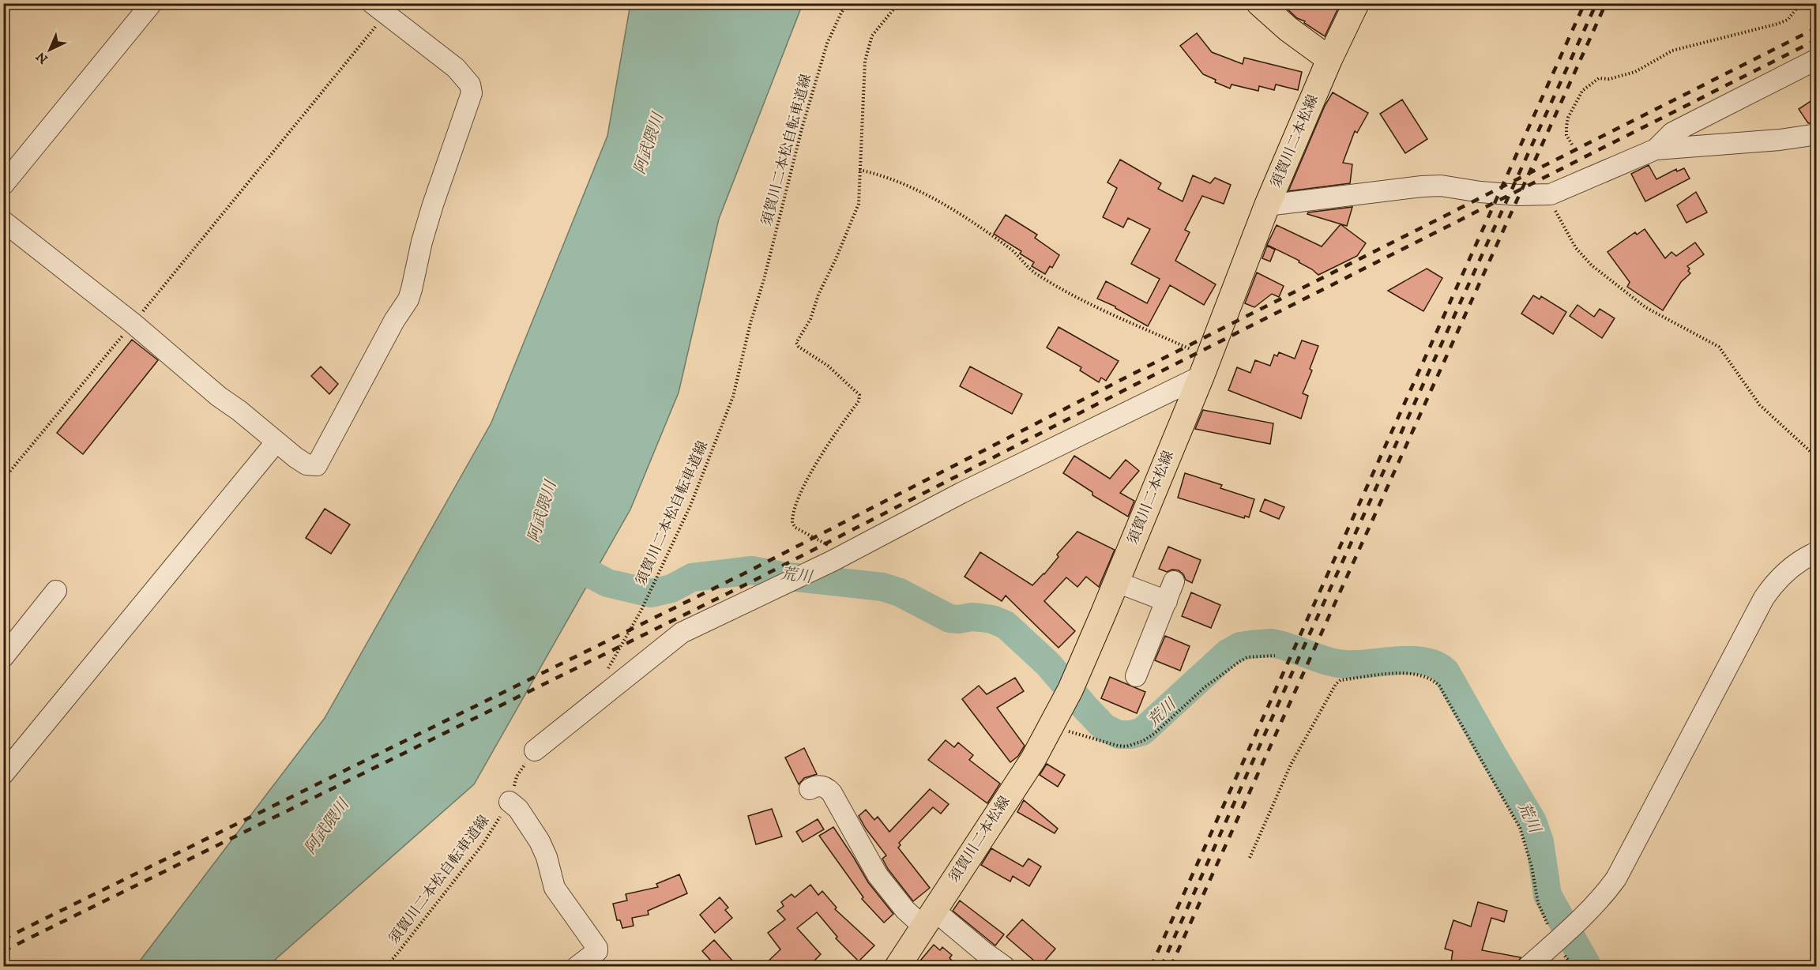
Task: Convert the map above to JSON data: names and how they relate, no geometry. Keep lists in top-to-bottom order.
{
  "streets": {
    "main road": ["須賀川二本松線"],
    "path": ["須賀川二本松自転車道線"]
  },
  "water": ["阿武隈川", "荒川"],
  "north": "bottom left"
}
